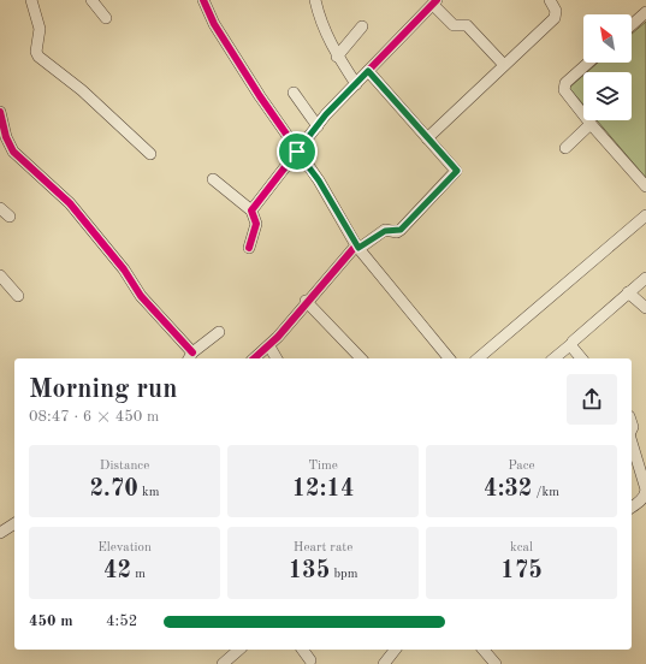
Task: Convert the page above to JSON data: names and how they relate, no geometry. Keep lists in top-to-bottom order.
{
  "north": "top left",
  "page": {
    "heading": ["Morning run", "08:47 · 6 × 450 m"],
    "stats": [
      ["Distance", "2.70 km"],
      ["Time", "12:14"],
      ["Pace", "4:32 /km"],
      ["Elevation", "42 m"],
      ["Heart rate", "135 bpm"],
      ["kcal", "175"]
    ],
    "list": [
      {
        "name": "450 m",
        "note": "4:52"
      }
    ]
  }
}
